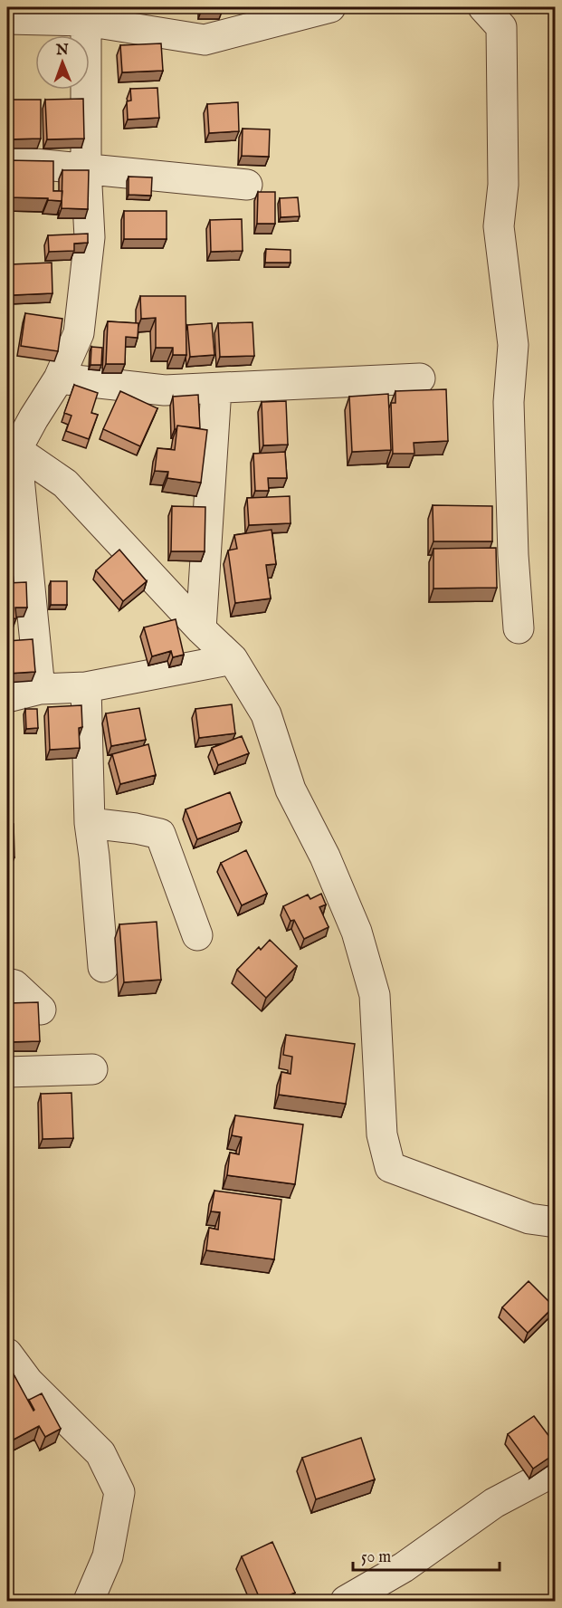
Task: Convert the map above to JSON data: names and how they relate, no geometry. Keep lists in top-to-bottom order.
{
  "scale_bar": "50 m",
  "north": "top"
}
